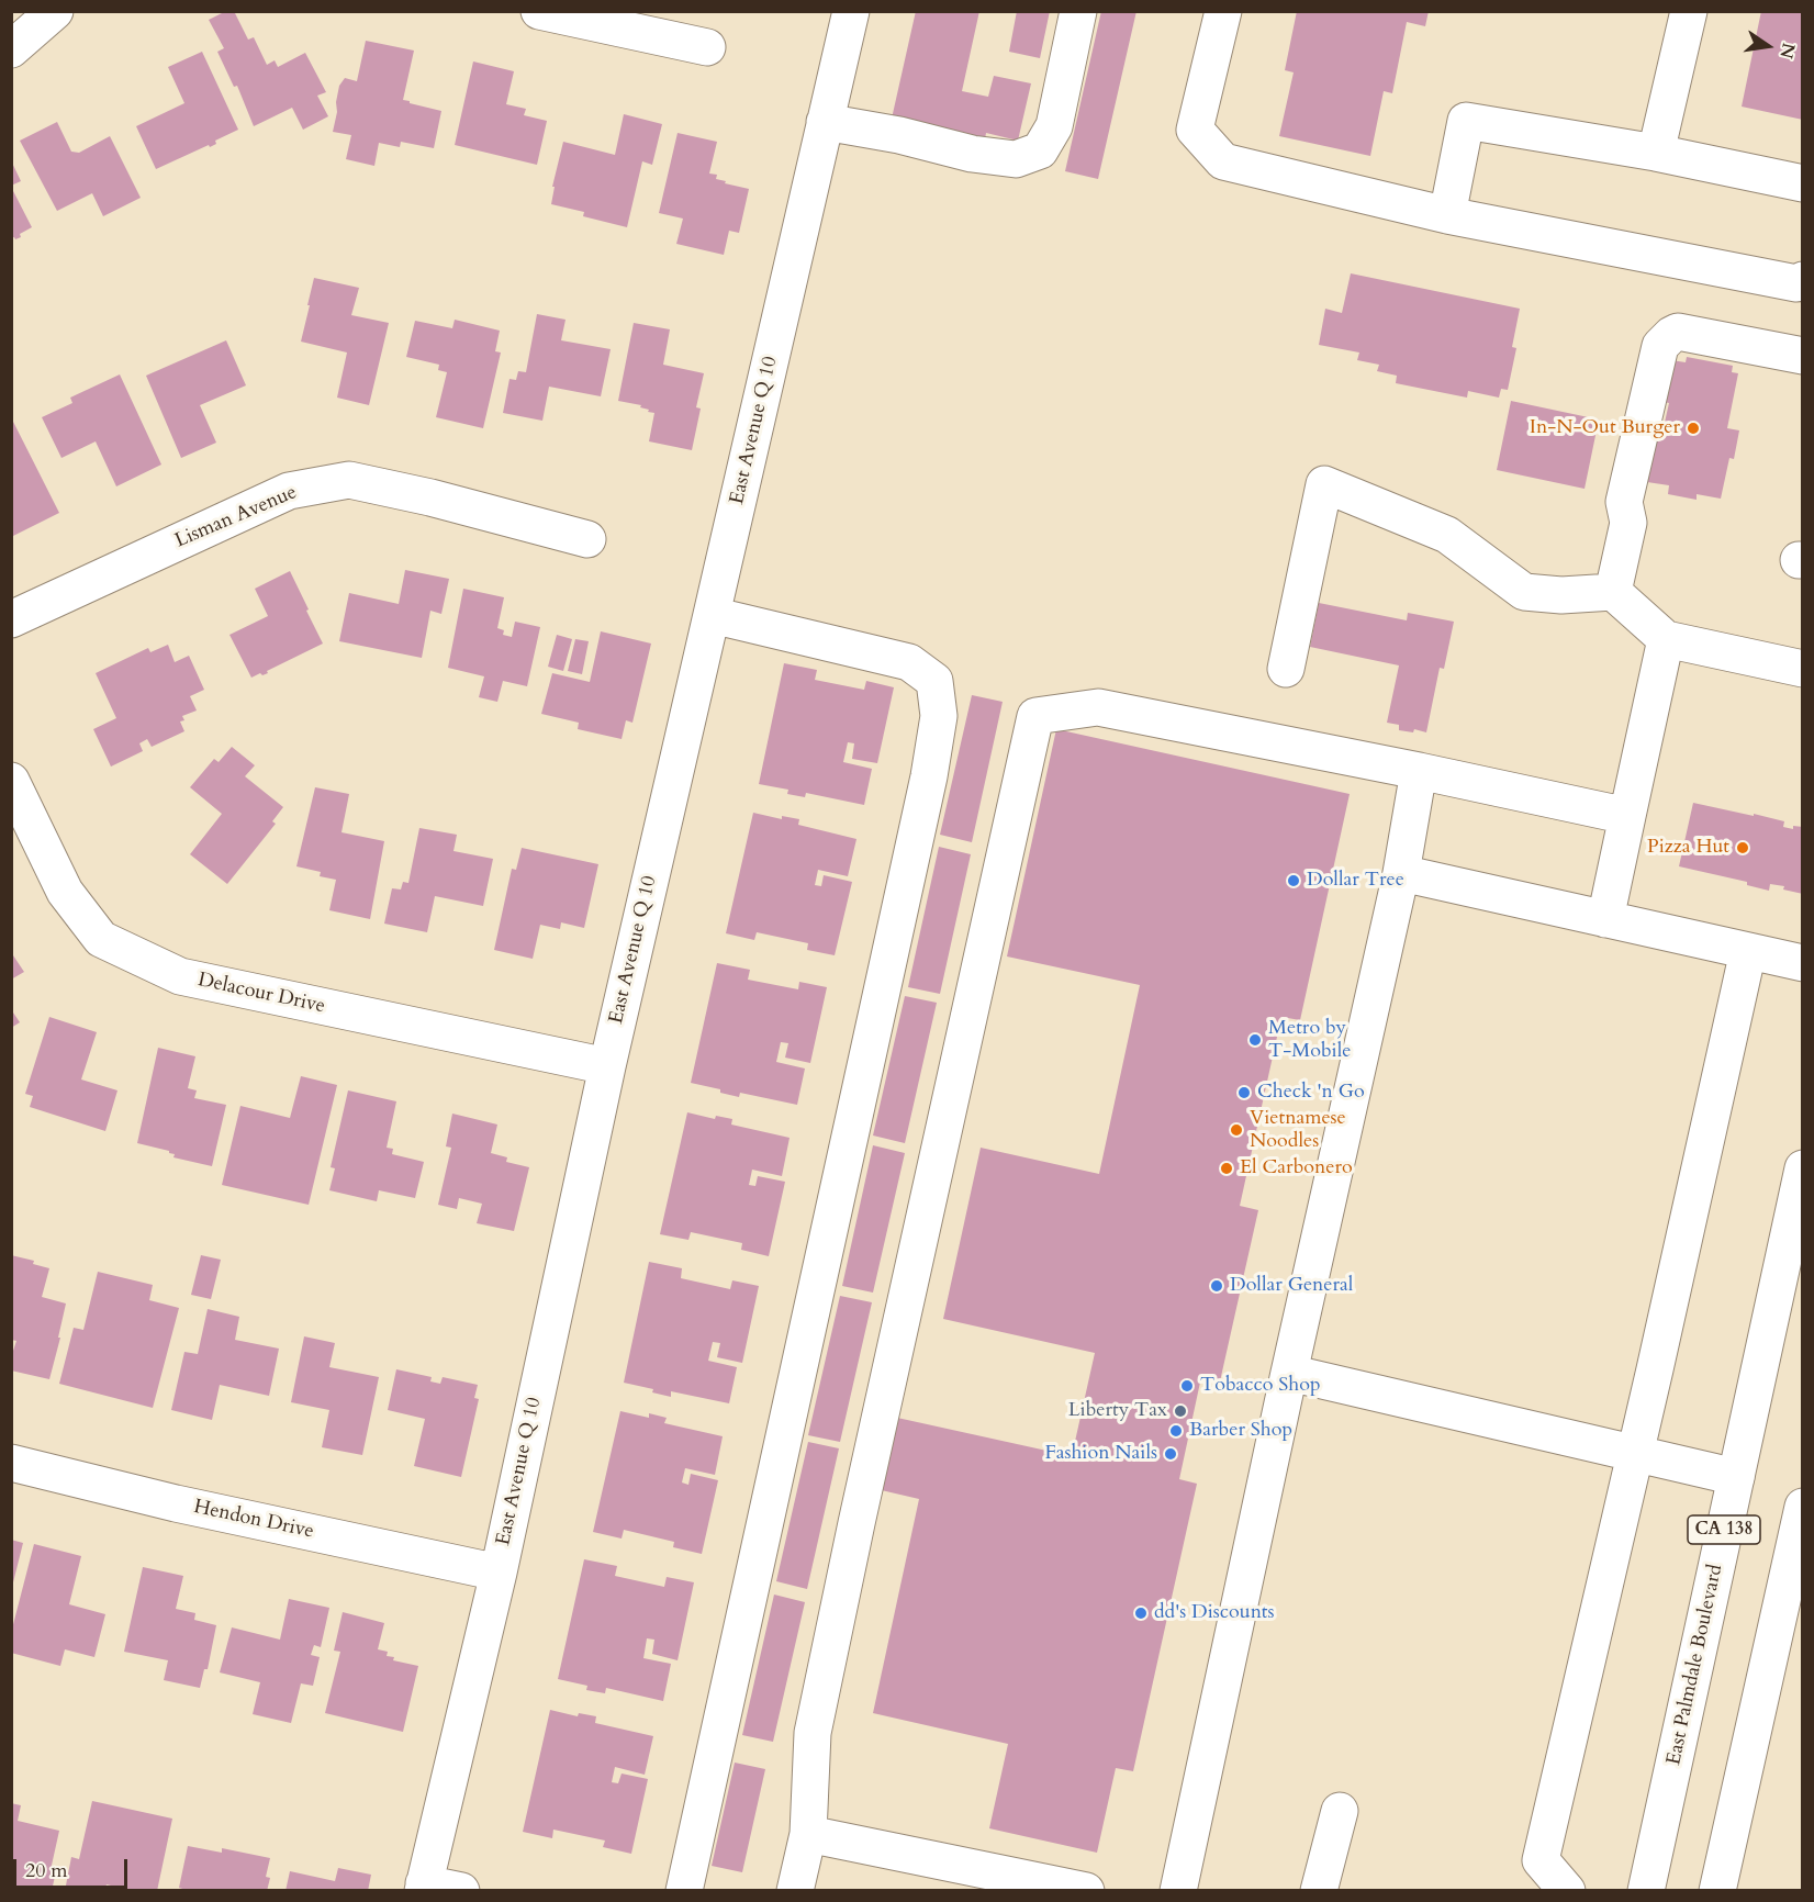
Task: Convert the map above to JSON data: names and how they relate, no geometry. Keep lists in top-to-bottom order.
{
  "streets": {
    "main road": [
      "East Avenue Q 10",
      "Lisman Avenue",
      "Delacour Drive",
      "Hendon Drive",
      "CA 138",
      "East Palmdale Boulevard"
    ]
  },
  "crossings": [
    ["East Avenue Q 10", "Delacour Drive"],
    ["East Avenue Q 10", "Hendon Drive"]
  ],
  "places": [
    "In-N-Out Burger",
    "Pizza Hut",
    "Dollar Tree",
    "Metro by T-Mobile",
    "Check 'n Go",
    "Vietnamese Noodles",
    "El Carbonero",
    "Dollar General",
    "Tobacco Shop",
    "Liberty Tax",
    "Barber Shop",
    "Fashion Nails",
    "dd's Discounts"
  ],
  "scale_bar": "20 m",
  "north": "right"
}
